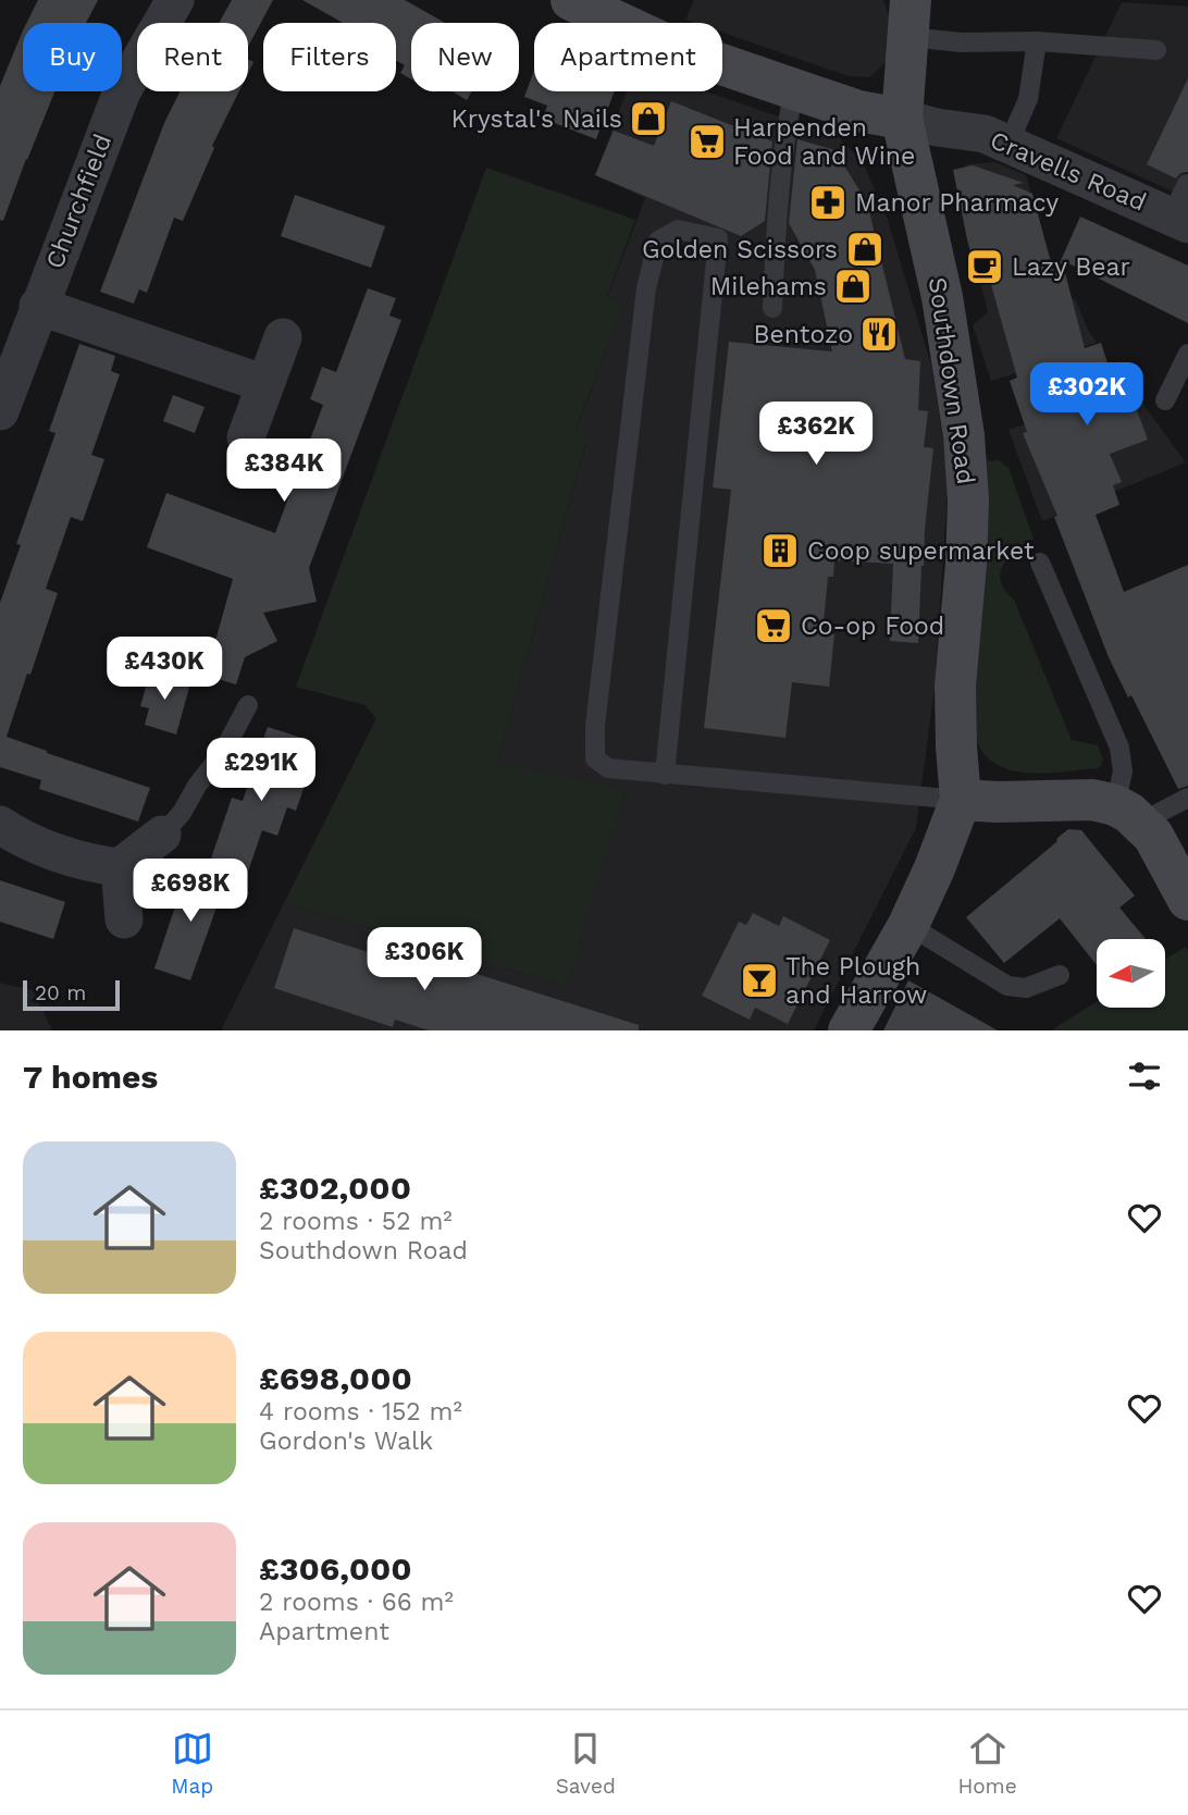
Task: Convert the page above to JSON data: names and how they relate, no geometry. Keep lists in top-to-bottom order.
{
  "streets": {
    "street": ["Cravells Road", "Churchfield", "Southdown Road"]
  },
  "crossings": [
    ["Cravells Road", "Southdown Road"]
  ],
  "places": {
    "shop": ["Krystal's Nails", "Golden Scissors", "Milehams"],
    "supermarket": ["Harpenden Food and Wine", "Co-op Food"],
    "pharmacy": ["Manor Pharmacy"],
    "cafe": ["Lazy Bear"],
    "restaurant": ["Bentozo"],
    "building": ["Coop supermarket"],
    "bar": ["The Plough and Harrow"]
  },
  "scale_bar": "20 m",
  "north": "left",
  "page": {
    "chip": [
      "Buy",
      "Rent",
      "Filters",
      "New",
      "Apartment"
    ],
    "price": [
      "£302K",
      "£362K",
      "£384K",
      "£430K",
      "£291K",
      "£698K",
      "£306K"
    ],
    "scale": "20 m",
    "heading": "7 homes",
    "list": [
      {
        "name": "£302,000",
        "note": "2 rooms · 52 m² · Southdown Road"
      },
      {
        "name": "£698,000",
        "note": "4 rooms · 152 m² · Gordon's Walk"
      },
      {
        "name": "£306,000",
        "note": "2 rooms · 66 m² · Apartment"
      }
    ],
    "tabs": ["Map", "Saved", "Home"]
  }
}
